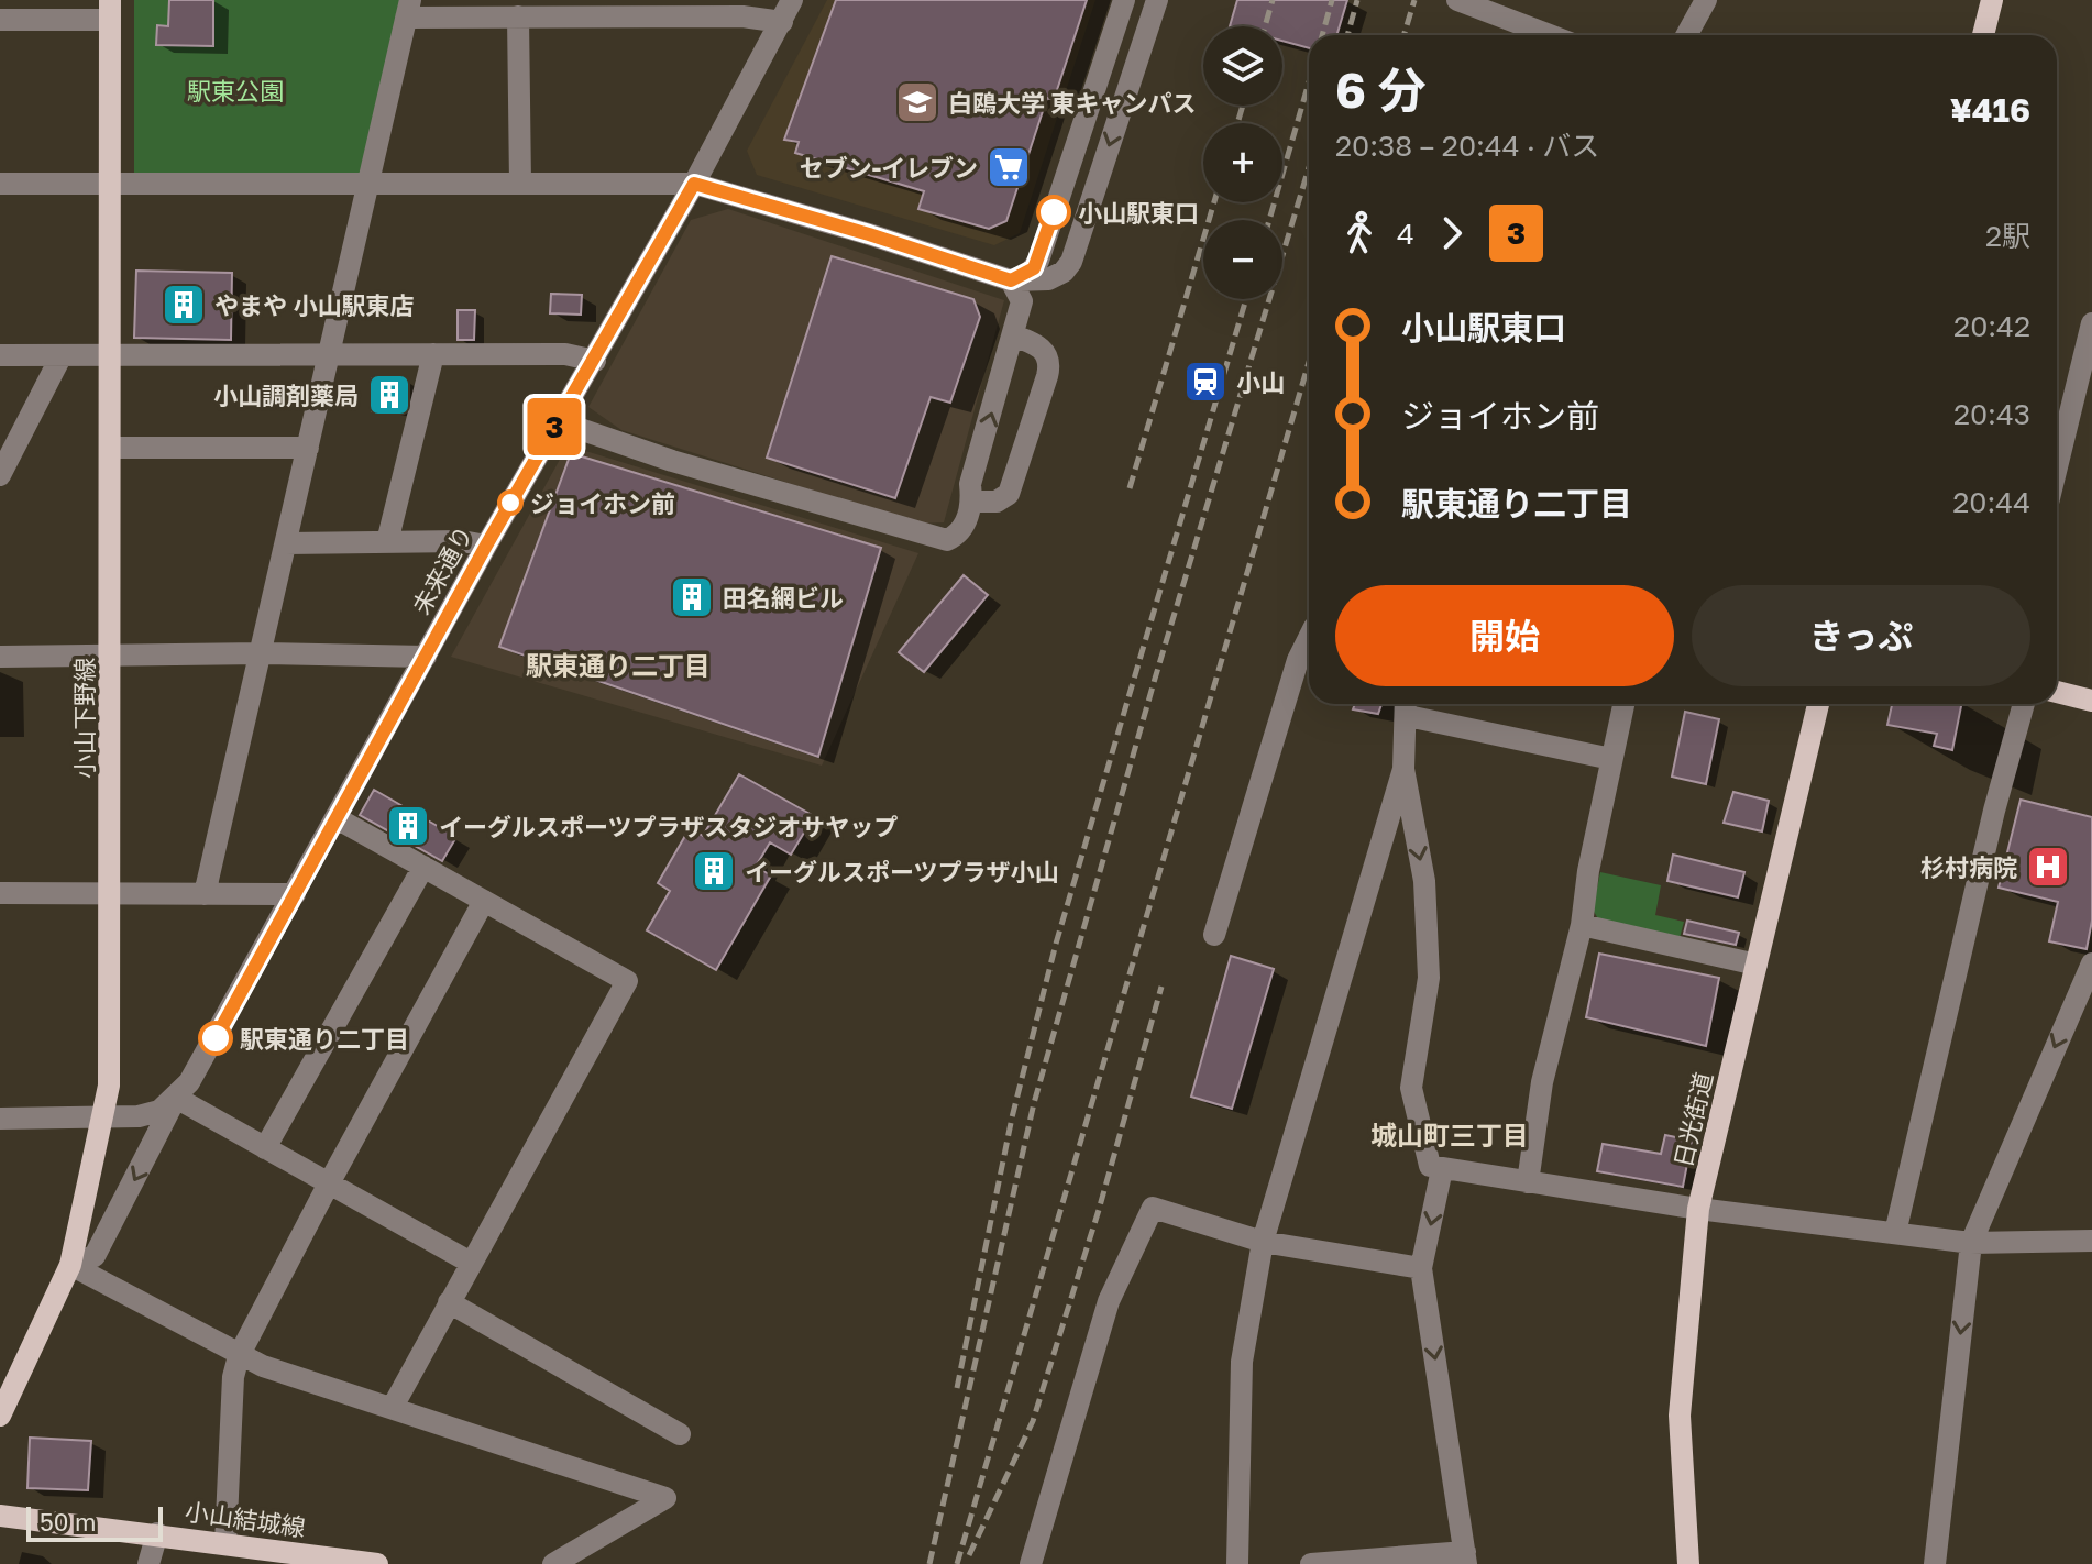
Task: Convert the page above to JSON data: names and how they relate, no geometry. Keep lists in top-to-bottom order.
{
  "streets": {
    "main road": ["小山下野線", "日光街道", "小山結城線"],
    "street": ["未来通り"]
  },
  "crossings": [
    ["未来通り", "小山下野線"]
  ],
  "districts": ["駅東通り二丁目", "城山町三丁目"],
  "parks": ["駅東公園"],
  "places": {
    "school or university": ["白鴎大学 東キャンパス"],
    "supermarket": ["セブン-イレブン"],
    "other": ["小山駅東口", "ジョイホン前", "駅東通り二丁目"],
    "building": [
      "やまや 小山駅東店",
      "小山調剤薬局",
      "田名網ビル",
      "イーグルスポーツプラザスタジオサヤップ",
      "イーグルスポーツプラザ小山"
    ],
    "station": ["小山"],
    "hospital": ["杉村病院"]
  },
  "lines": ["bus line 3"],
  "scale_bar": "50 m",
  "page": {
    "on_map": "3",
    "map_buttons": ["+", "−"],
    "heading": ["6 分", "20:38 – 20:44 · バス", "¥416"],
    "legs": ["4", "3", "2駅"],
    "list": [
      {
        "name": "小山駅東口",
        "value": "20:42"
      },
      {
        "name": "ジョイホン前",
        "value": "20:43"
      },
      {
        "name": "駅東通り二丁目",
        "value": "20:44"
      }
    ],
    "buttons": ["開始", "きっぷ"],
    "scale": "50 m"
  }
}
